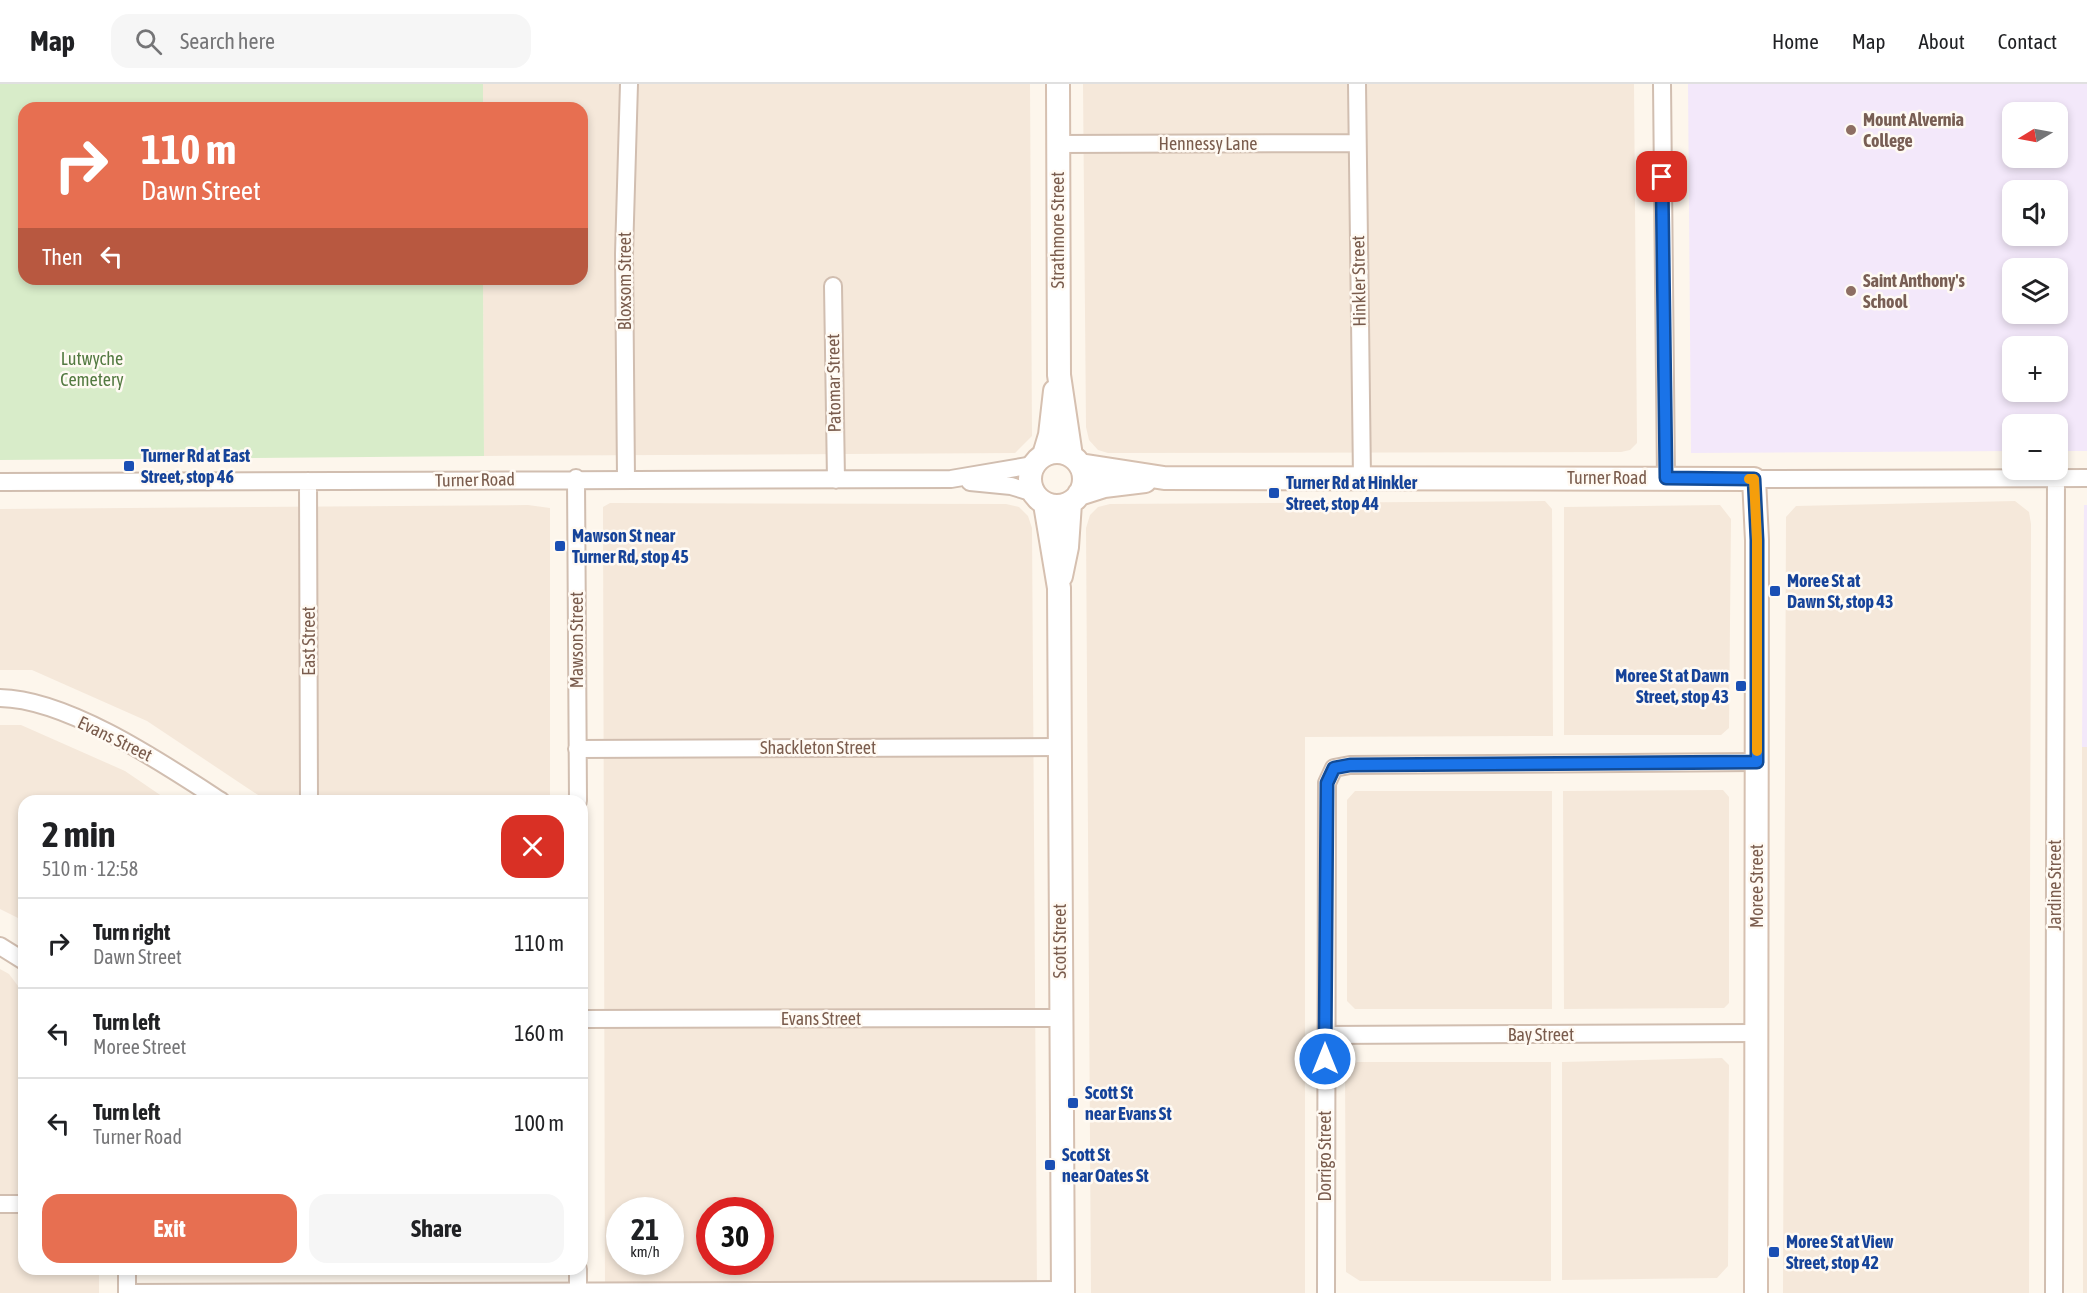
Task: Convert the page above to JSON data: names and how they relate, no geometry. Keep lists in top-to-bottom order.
{
  "streets": {
    "street": [
      "Hennessy Lane",
      "Strathmore Street",
      "Bloxsom Street",
      "Hinkler Street",
      "Patomar Street",
      "Turner Road",
      "Mawson Street",
      "East Street",
      "Evans Street",
      "Shackleton Street",
      "Jardine Street",
      "Moree Street",
      "Scott Street",
      "Bay Street",
      "Dorrigo Street"
    ]
  },
  "crossings": [
    ["Hennessy Lane", "Strathmore Street"],
    ["Hennessy Lane", "Hinkler Street"],
    ["Strathmore Street", "Turner Road"],
    ["Strathmore Street", "Scott Street"],
    ["Bloxsom Street", "Turner Road"],
    ["Hinkler Street", "Turner Road"],
    ["Patomar Street", "Turner Road"],
    ["Turner Road", "Mawson Street"],
    ["Turner Road", "East Street"],
    ["Turner Road", "Moree Street"],
    ["Turner Road", "Scott Street"],
    ["Mawson Street", "Shackleton Street"],
    ["Evans Street", "Scott Street"],
    ["Shackleton Street", "Scott Street"],
    ["Moree Street", "Bay Street"],
    ["Moree Street", "Dorrigo Street"],
    ["Bay Street", "Dorrigo Street"]
  ],
  "parks": ["Lutwyche Cemetery"],
  "places": {
    "other": ["Mount Alvernia College", "Saint Anthony's School"],
    "transit": [
      "Turner Rd at East Street, stop 46",
      "Turner Rd at Hinkler Street, stop 44",
      "Mawson St near Turner Rd, stop 45",
      "Moree St at Dawn St, stop 43",
      "Moree St at Dawn Street, stop 43",
      "Scott St near Evans St",
      "Scott St near Oates St",
      "Moree St at View Street, stop 42"
    ]
  },
  "north": "left",
  "page": {
    "header": "Map",
    "search": "Search here",
    "nav": [
      "Home",
      "Map",
      "About",
      "Contact"
    ],
    "map_buttons": ["+", "−"],
    "turn": ["110 m", "Dawn Street"],
    "then": "Then",
    "heading": ["2 min", "510 m · 12:58"],
    "list": [
      {
        "name": "Turn right",
        "note": "Dawn Street",
        "value": "110 m"
      },
      {
        "name": "Turn left",
        "note": "Moree Street",
        "value": "160 m"
      },
      {
        "name": "Turn left",
        "note": "Turner Road",
        "value": "100 m"
      }
    ],
    "buttons": ["Exit", "Share"],
    "speed": "21 km/h",
    "limit": "30"
  }
}
